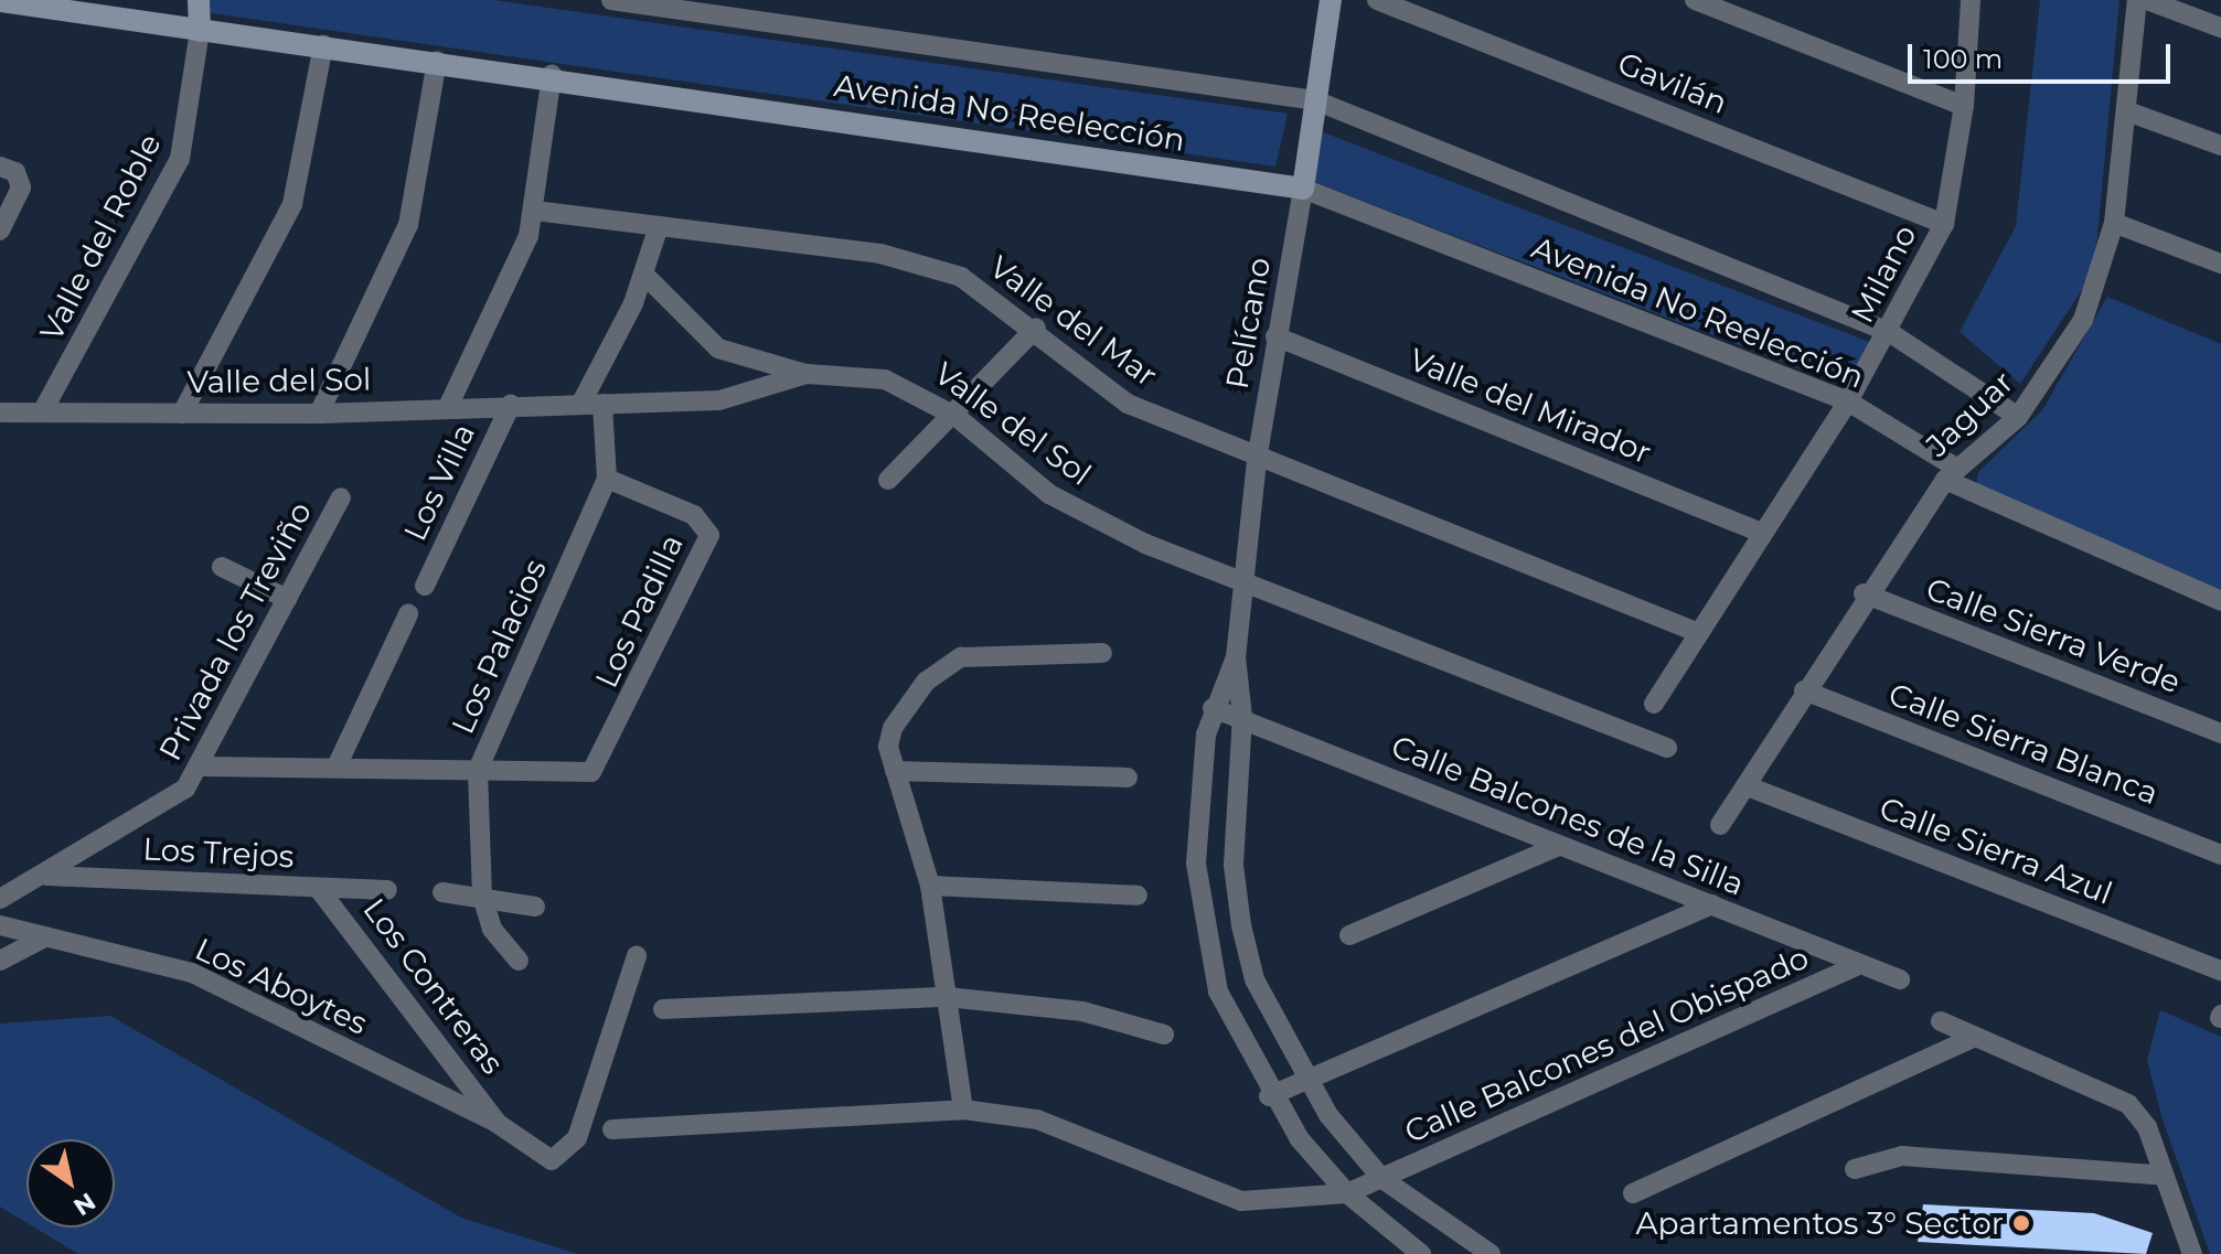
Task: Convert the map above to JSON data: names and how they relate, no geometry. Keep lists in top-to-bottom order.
{
  "streets": {
    "street": [
      "Gavilán",
      "Avenida No Reelección",
      "Valle del Roble",
      "Milano",
      "Valle del Mar",
      "Pelícano",
      "Valle del Sol",
      "Valle del Mirador",
      "Jaguar",
      "Los Villa",
      "Los Padilla",
      "Privada los Treviño",
      "Calle Sierra Verde",
      "Los Palacios",
      "Calle Sierra Blanca",
      "Calle Balcones de la Silla",
      "Calle Sierra Azul",
      "Los Trejos",
      "Los Aboytes",
      "Los Contreras",
      "Calle Balcones del Obispado"
    ]
  },
  "crossings": [
    ["Gavilán", "Milano"],
    ["Avenida No Reelección", "Valle del Roble"],
    ["Avenida No Reelección", "Milano"],
    ["Avenida No Reelección", "Pelícano"],
    ["Avenida No Reelección", "Jaguar"],
    ["Valle del Roble", "Valle del Sol"],
    ["Milano", "Valle del Mar"],
    ["Milano", "Valle del Mirador"],
    ["Valle del Mar", "Pelícano"],
    ["Pelícano", "Valle del Sol"],
    ["Pelícano", "Valle del Mirador"],
    ["Pelícano", "Calle Balcones de la Silla"],
    ["Pelícano", "Calle Balcones del Obispado"],
    ["Valle del Sol", "Los Villa"],
    ["Valle del Sol", "Los Palacios"],
    ["Jaguar", "Calle Sierra Verde"],
    ["Jaguar", "Calle Sierra Blanca"],
    ["Jaguar", "Calle Sierra Azul"],
    ["Los Padilla", "Los Palacios"],
    ["Privada los Treviño", "Los Trejos"],
    ["Calle Balcones de la Silla", "Calle Balcones del Obispado"],
    ["Los Trejos", "Los Contreras"],
    ["Los Aboytes", "Los Contreras"]
  ],
  "places": ["Apartamentos 3° Sector"],
  "scale_bar": "100 m",
  "north": "bottom right"
}
